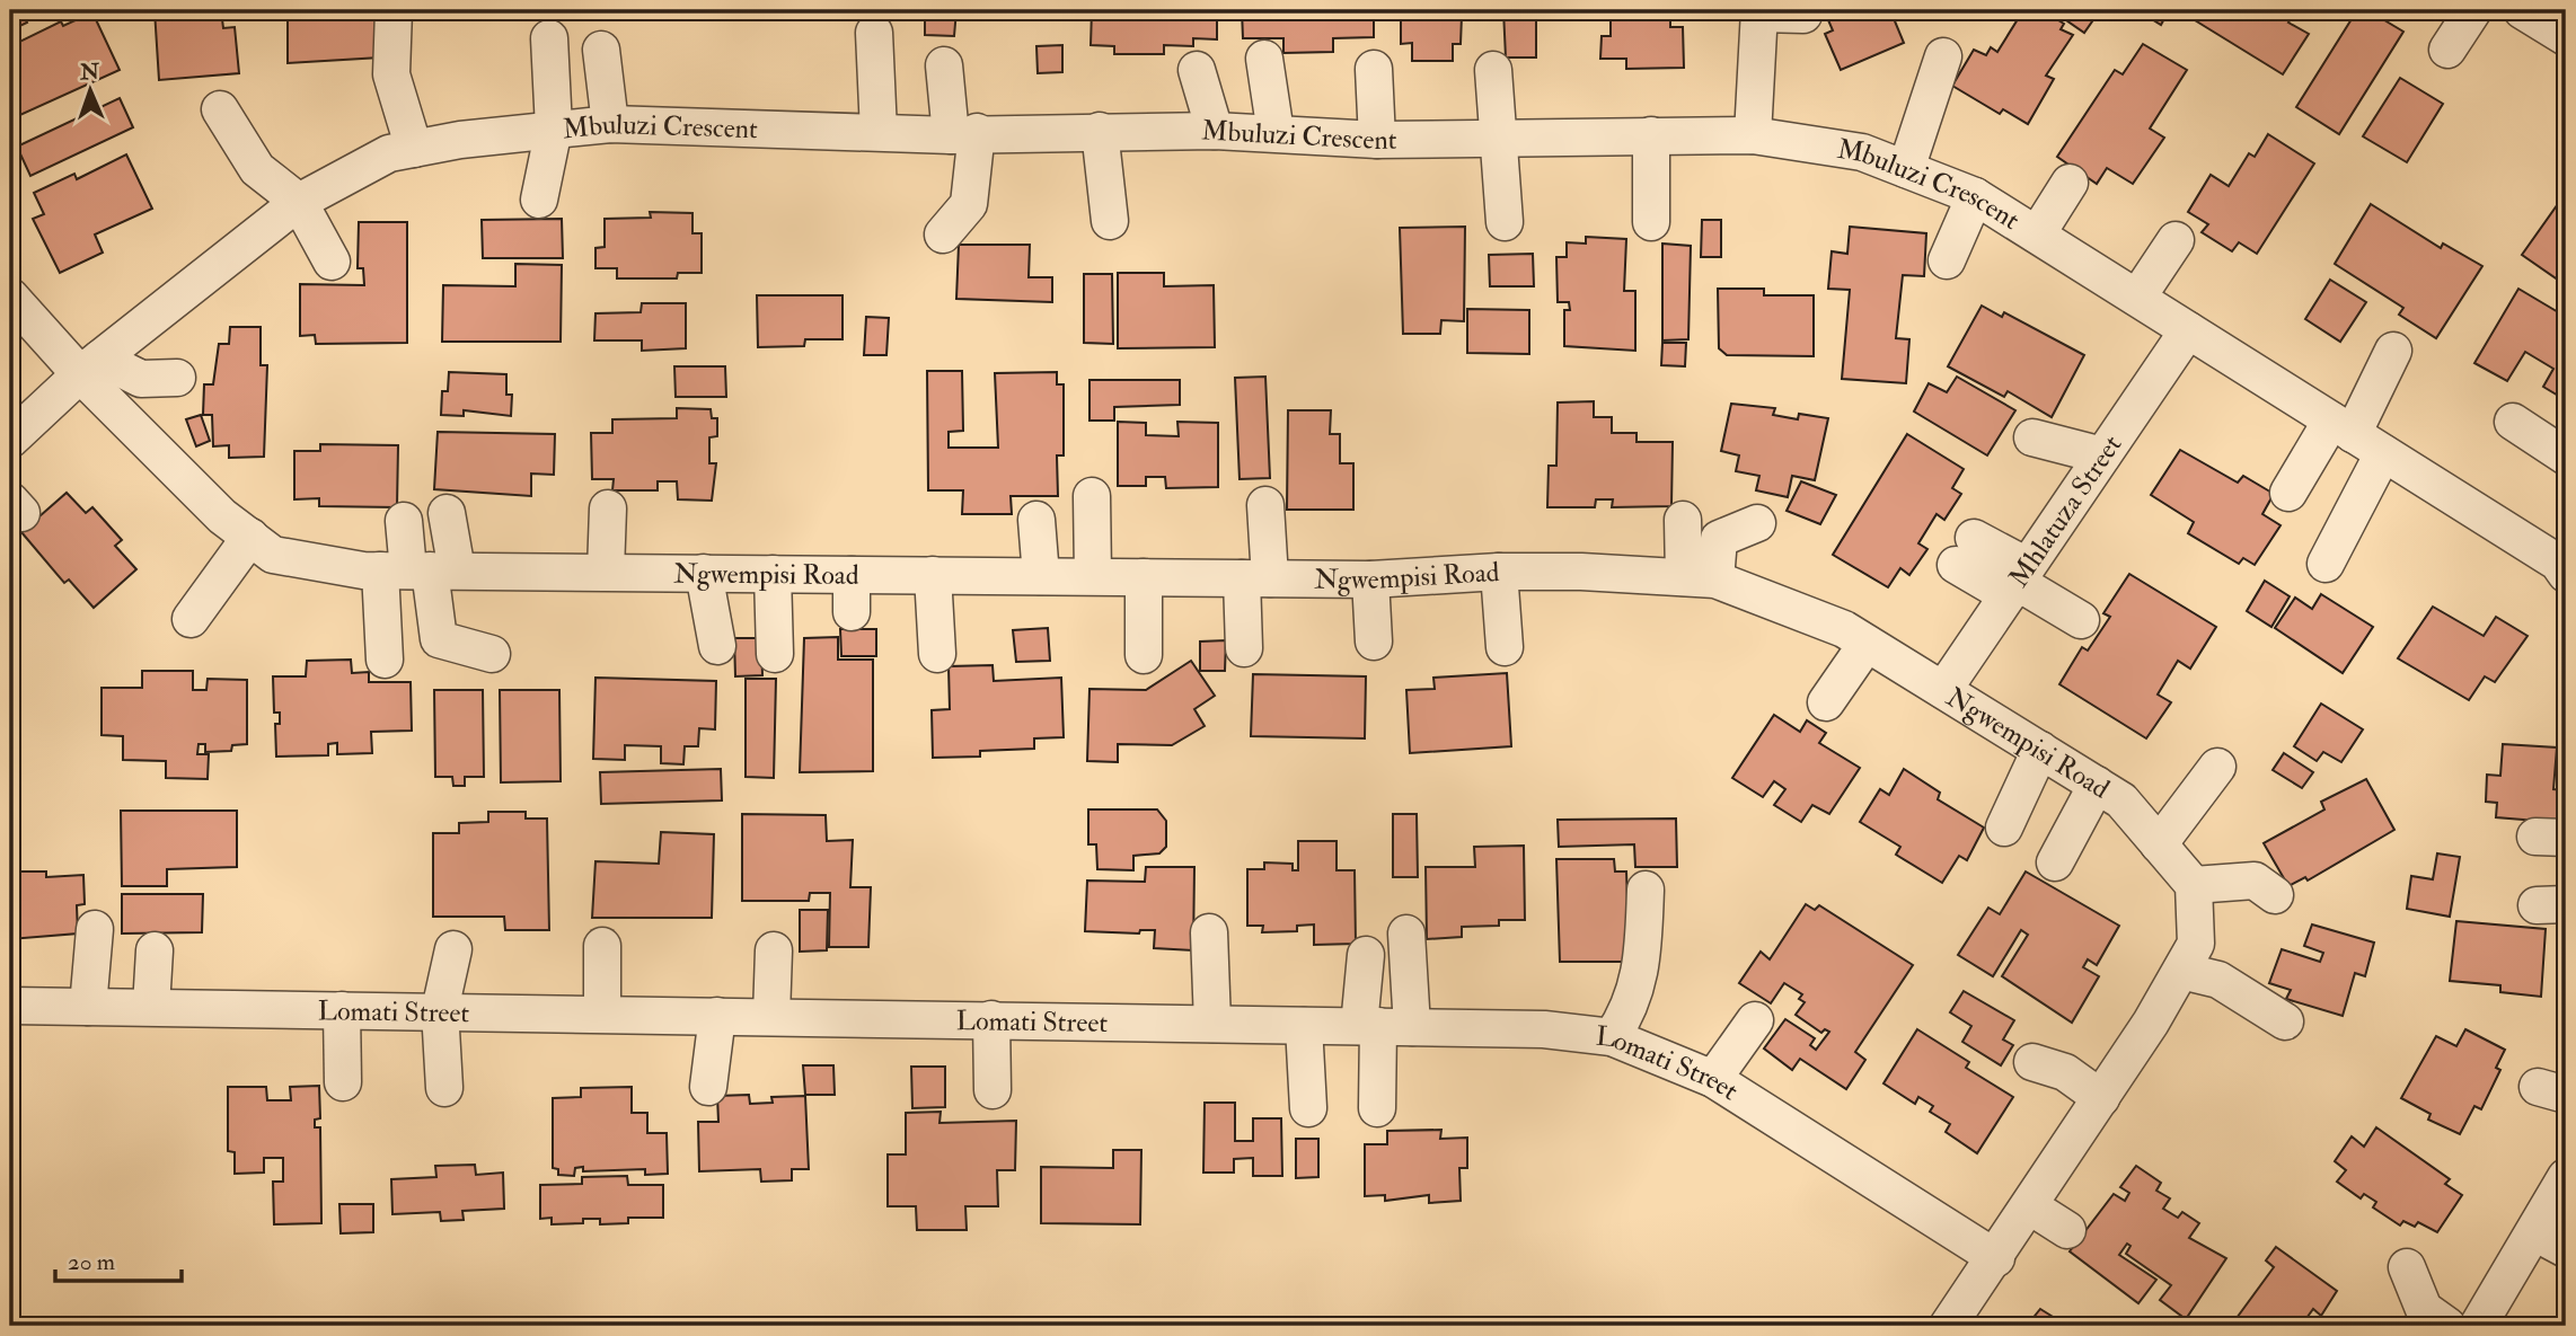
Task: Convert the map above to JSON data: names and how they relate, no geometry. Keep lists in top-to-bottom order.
{
  "streets": {
    "street": [
      "Mbuluzi Crescent",
      "Mhlatuza Street",
      "Ngwempisi Road",
      "Lomati Street"
    ]
  },
  "crossings": [
    ["Mbuluzi Crescent", "Mhlatuza Street"],
    ["Mbuluzi Crescent", "Ngwempisi Road"],
    ["Mhlatuza Street", "Ngwempisi Road"]
  ],
  "scale_bar": "20 m",
  "north": "top"
}
